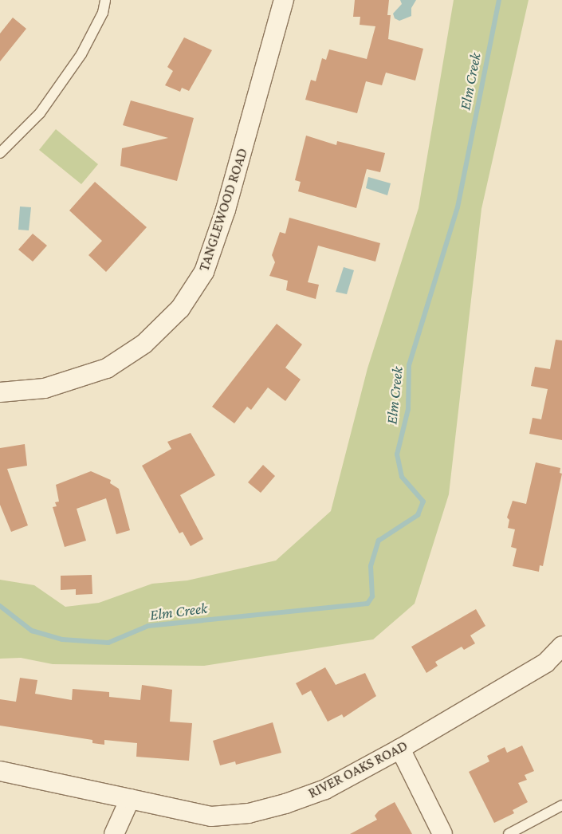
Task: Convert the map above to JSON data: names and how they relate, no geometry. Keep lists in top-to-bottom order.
{
  "streets": {
    "street": ["TANGLEWOOD ROAD", "RIVER OAKS ROAD"]
  },
  "water": ["Elm Creek"]
}
